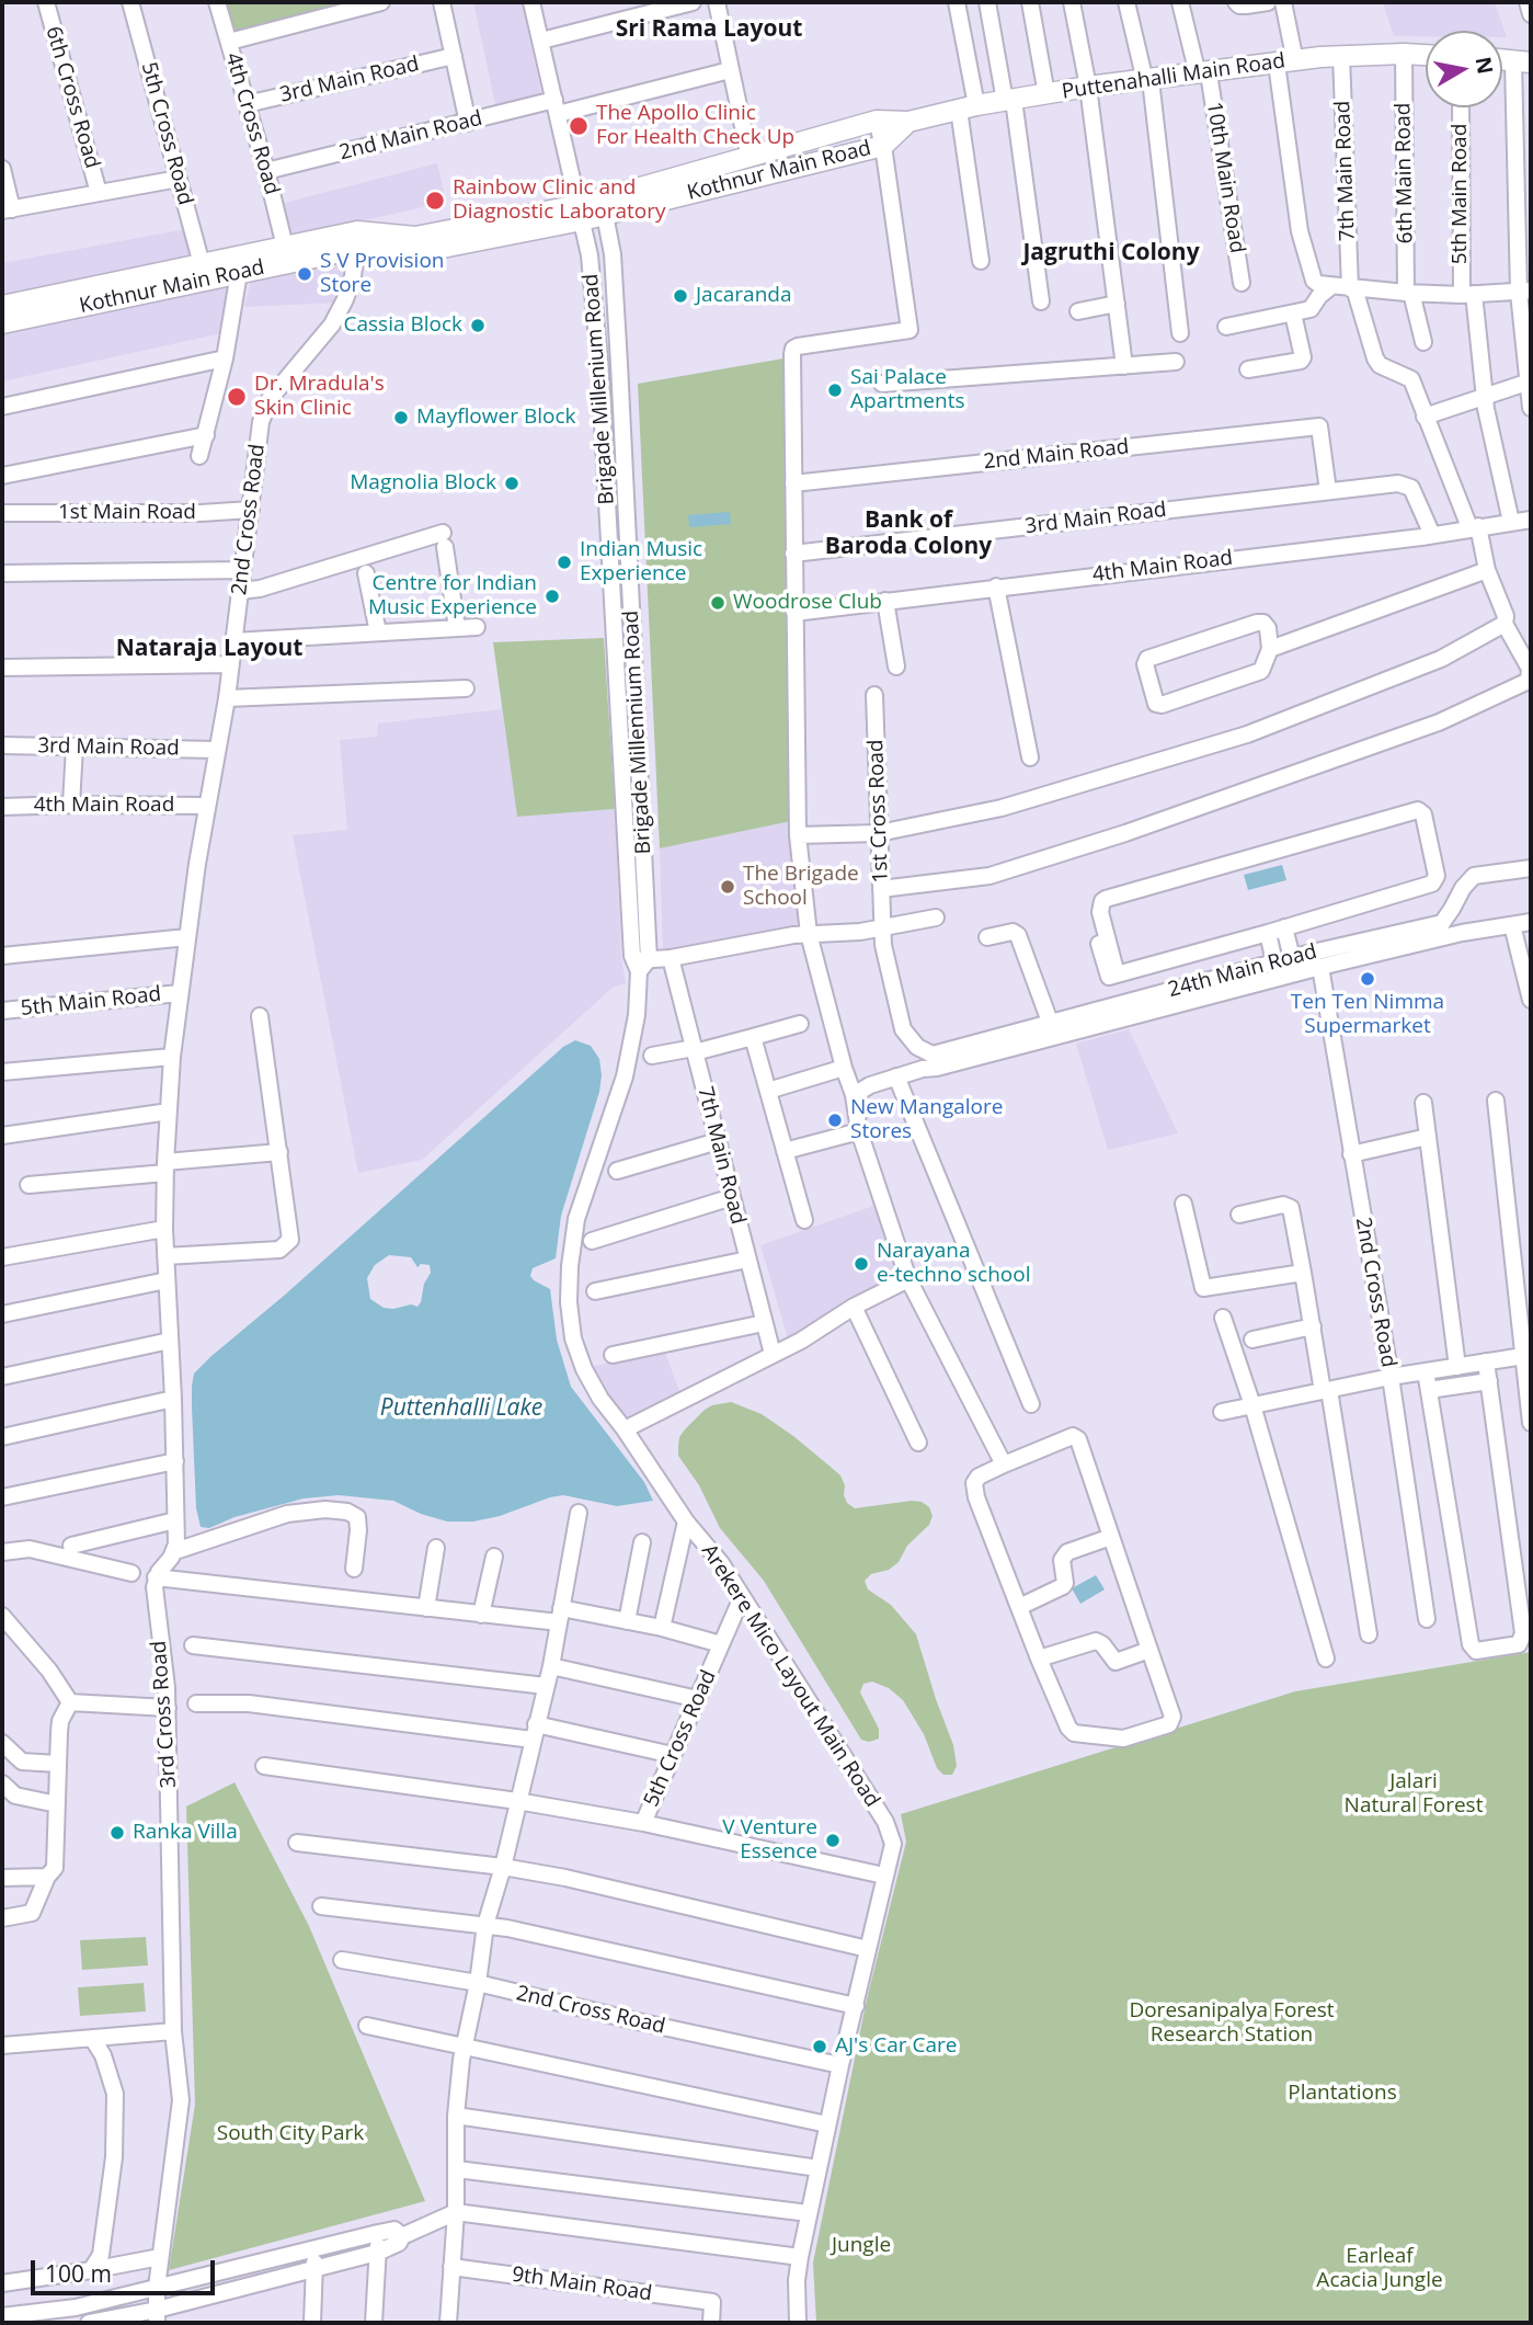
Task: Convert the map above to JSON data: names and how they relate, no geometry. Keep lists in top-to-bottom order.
{
  "streets": {
    "main road": ["Puttenahalli Main Road", "Kothnur Main Road"],
    "street": [
      "3rd Main Road",
      "6th Cross Road",
      "4th Cross Road",
      "5th Cross Road",
      "2nd Main Road",
      "7th Main Road",
      "6th Main Road",
      "10th Main Road",
      "5th Main Road",
      "Brigade Millenium Road",
      "1st Main Road",
      "2nd Cross Road",
      "4th Main Road",
      "Brigade Millennium Road",
      "1st Cross Road",
      "24th Main Road",
      "Arekere Mico Layout Main Road",
      "3rd Cross Road",
      "9th Main Road"
    ]
  },
  "crossings": [
    ["Puttenahalli Main Road", "Kothnur Main Road"],
    ["Puttenahalli Main Road", "7th Main Road"],
    ["Puttenahalli Main Road", "6th Main Road"],
    ["Puttenahalli Main Road", "10th Main Road"],
    ["3rd Main Road", "4th Cross Road"],
    ["3rd Main Road", "2nd Main Road"],
    ["3rd Main Road", "2nd Cross Road"],
    ["3rd Main Road", "4th Main Road"],
    ["4th Cross Road", "2nd Main Road"],
    ["4th Cross Road", "Kothnur Main Road"],
    ["5th Cross Road", "Kothnur Main Road"],
    ["5th Cross Road", "Arekere Mico Layout Main Road"],
    ["Kothnur Main Road", "Brigade Millenium Road"],
    ["Kothnur Main Road", "2nd Cross Road"],
    ["Kothnur Main Road", "Brigade Millennium Road"],
    ["7th Main Road", "4th Main Road"],
    ["7th Main Road", "1st Cross Road"],
    ["5th Main Road", "2nd Cross Road"],
    ["5th Main Road", "4th Main Road"],
    ["Brigade Millenium Road", "Brigade Millennium Road"],
    ["Brigade Millenium Road", "Arekere Mico Layout Main Road"],
    ["1st Main Road", "2nd Cross Road"],
    ["2nd Cross Road", "4th Main Road"],
    ["2nd Cross Road", "24th Main Road"],
    ["2nd Cross Road", "Arekere Mico Layout Main Road"],
    ["Brigade Millennium Road", "Arekere Mico Layout Main Road"]
  ],
  "districts": [
    "Sri Rama Layout",
    "Jagruthi Colony",
    "Bank of Baroda Colony",
    "Nataraja Layout"
  ],
  "water": ["Puttenhalli Lake"],
  "parks": [
    "Jalari Natural Forest",
    "Doresanipalya Forest Research Station",
    "Plantations",
    "South City Park",
    "Jungle",
    "Earleaf Acacia Jungle"
  ],
  "places": [
    "The Apollo Clinic For Health Check Up",
    "Rainbow Clinic and Diagnostic Laboratory",
    "S V Provision Store",
    "Jacaranda",
    "Cassia Block",
    "Sai Palace Apartments",
    "Dr. Mradula's Skin Clinic",
    "Mayflower Block",
    "Magnolia Block",
    "Indian Music Experience",
    "Centre for Indian Music Experience",
    "Woodrose Club",
    "The Brigade School",
    "Ten Ten Nimma Supermarket",
    "New Mangalore Stores",
    "Narayana e-techno school",
    "Ranka Villa",
    "V Venture Essence",
    "AJ's Car Care"
  ],
  "scale_bar": "100 m",
  "north": "right"
}
